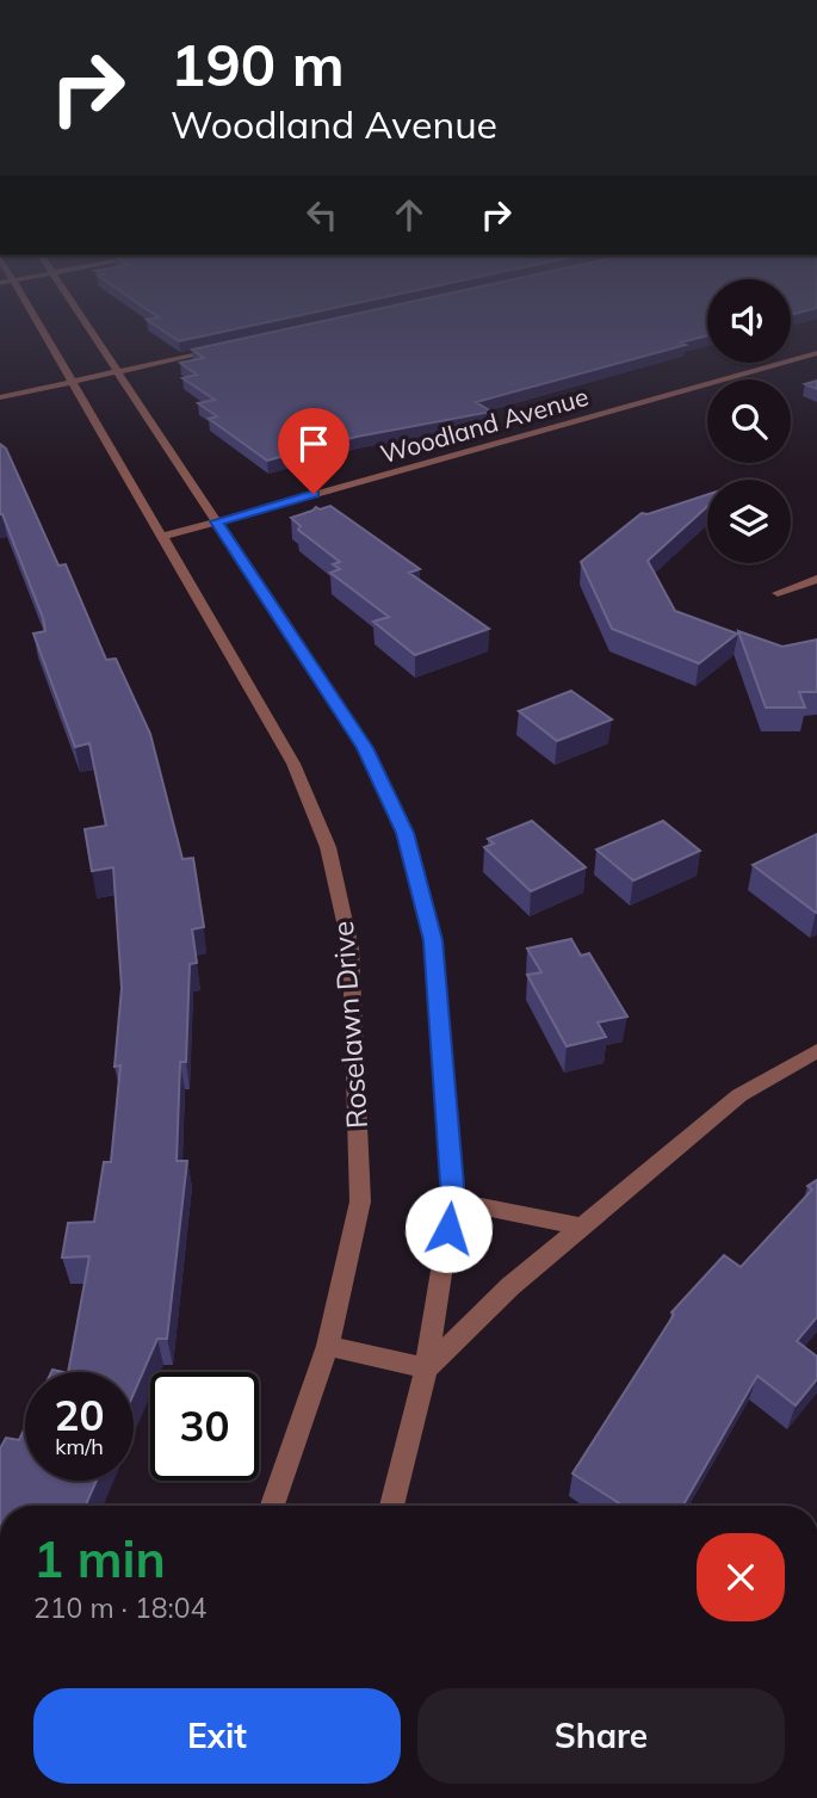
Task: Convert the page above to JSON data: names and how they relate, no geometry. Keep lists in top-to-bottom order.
{
  "streets": {
    "street": ["Woodland Avenue", "Roselawn Drive"]
  },
  "crossings": [
    ["Woodland Avenue", "Roselawn Drive"]
  ],
  "page": {
    "turn": ["190 m", "Woodland Avenue"],
    "speed": "20 km/h",
    "limit": "30",
    "heading": ["1 min", "210 m · 18:04"],
    "buttons": ["Exit", "Share"]
  }
}
